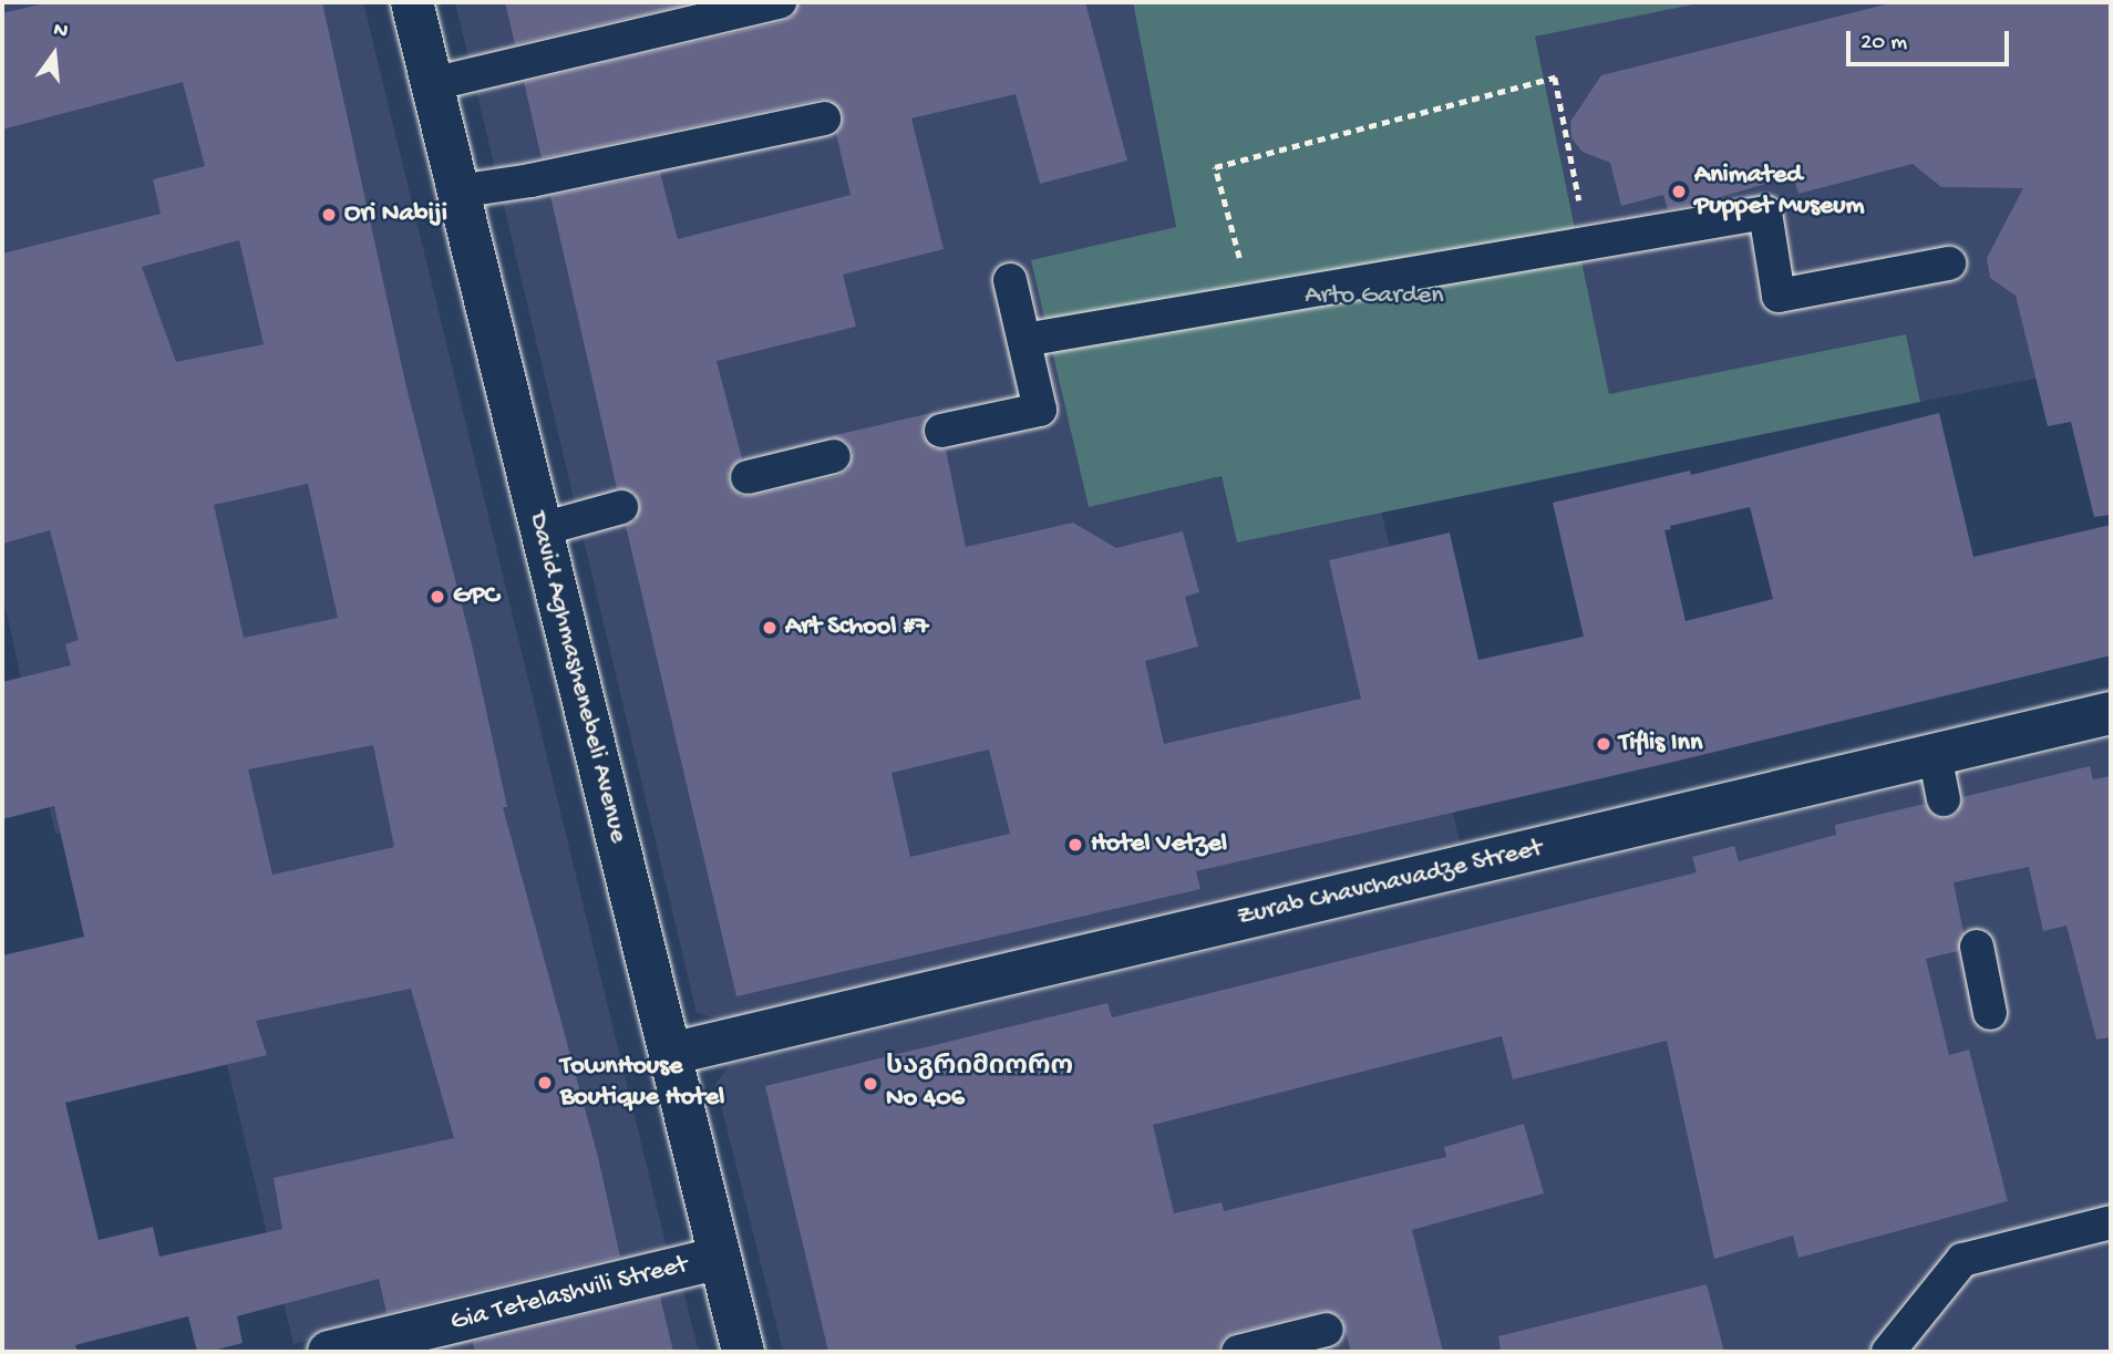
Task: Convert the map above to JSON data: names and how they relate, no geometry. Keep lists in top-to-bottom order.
{
  "streets": {
    "street": ["David Aghmashenebeli Avenue", "Zurab Chavchavadze Street", "Gia Tetelashvili Street"]
  },
  "crossings": [
    ["David Aghmashenebeli Avenue", "Zurab Chavchavadze Street"],
    ["David Aghmashenebeli Avenue", "Gia Tetelashvili Street"]
  ],
  "parks": ["Arto Garden"],
  "places": [
    "Animated Puppet Museum",
    "Ori Nabiji",
    "GPC",
    "Art School #7",
    "Tiflis Inn",
    "Hotel Vetzel",
    "TownHouse Boutique Hotel",
    "საგრიმიორო No 406"
  ],
  "scale_bar": "20 m",
  "north": "top"
}
